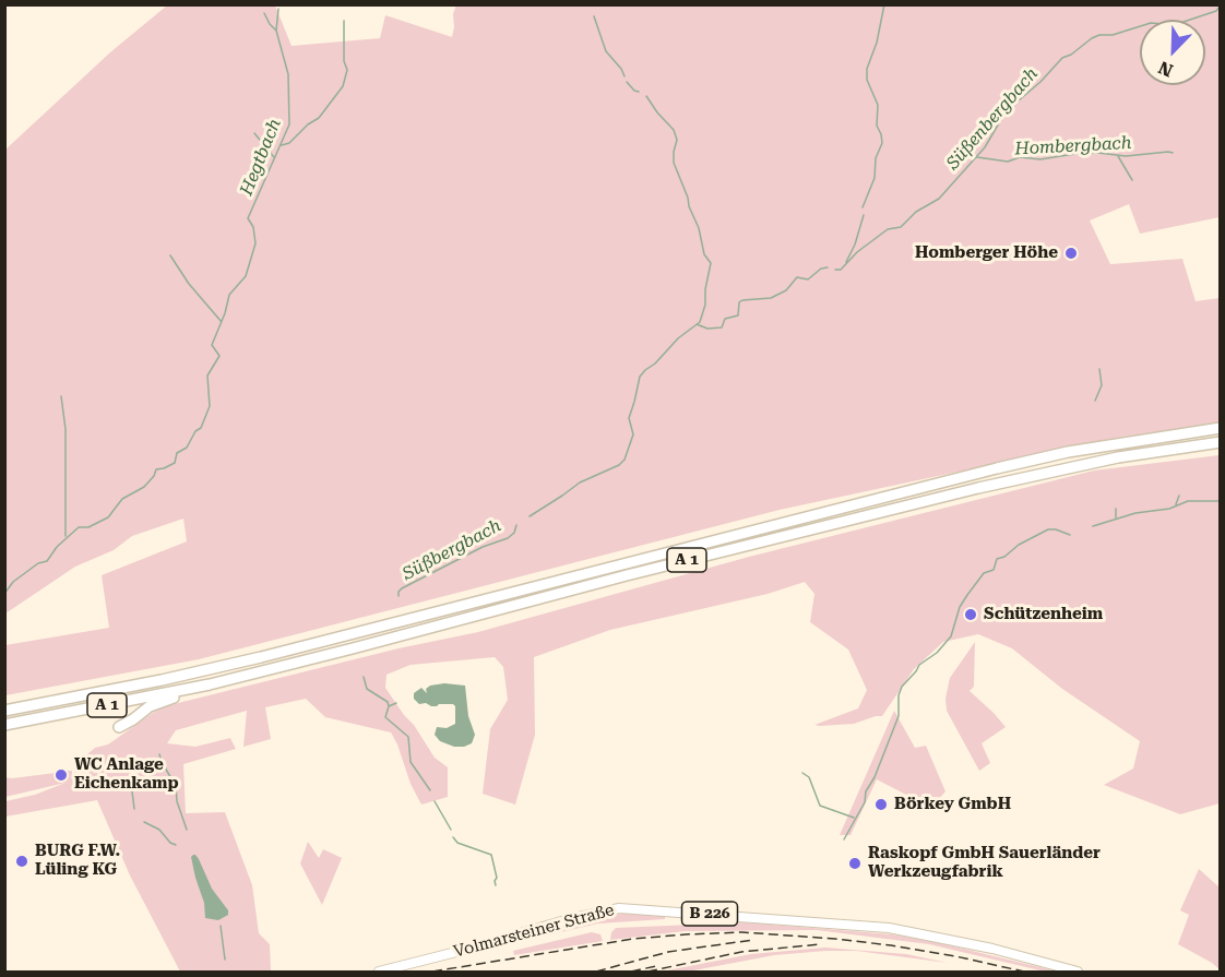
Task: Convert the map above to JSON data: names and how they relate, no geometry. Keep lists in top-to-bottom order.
{
  "streets": {
    "highway": ["A 1"],
    "main road": ["B 226", "Volmarsteiner Straße"]
  },
  "water": [
    "Süßenbergbach",
    "Hombergbach",
    "Hegtbach",
    "Süßbergbach"
  ],
  "places": [
    "Homberger Höhe",
    "Schützenheim",
    "WC Anlage Eichenkamp",
    "Börkey GmbH",
    "BURG F.W. Lüling KG",
    "Raskopf GmbH Sauerländer Werkzeugfabrik"
  ],
  "north": "bottom left"
}
